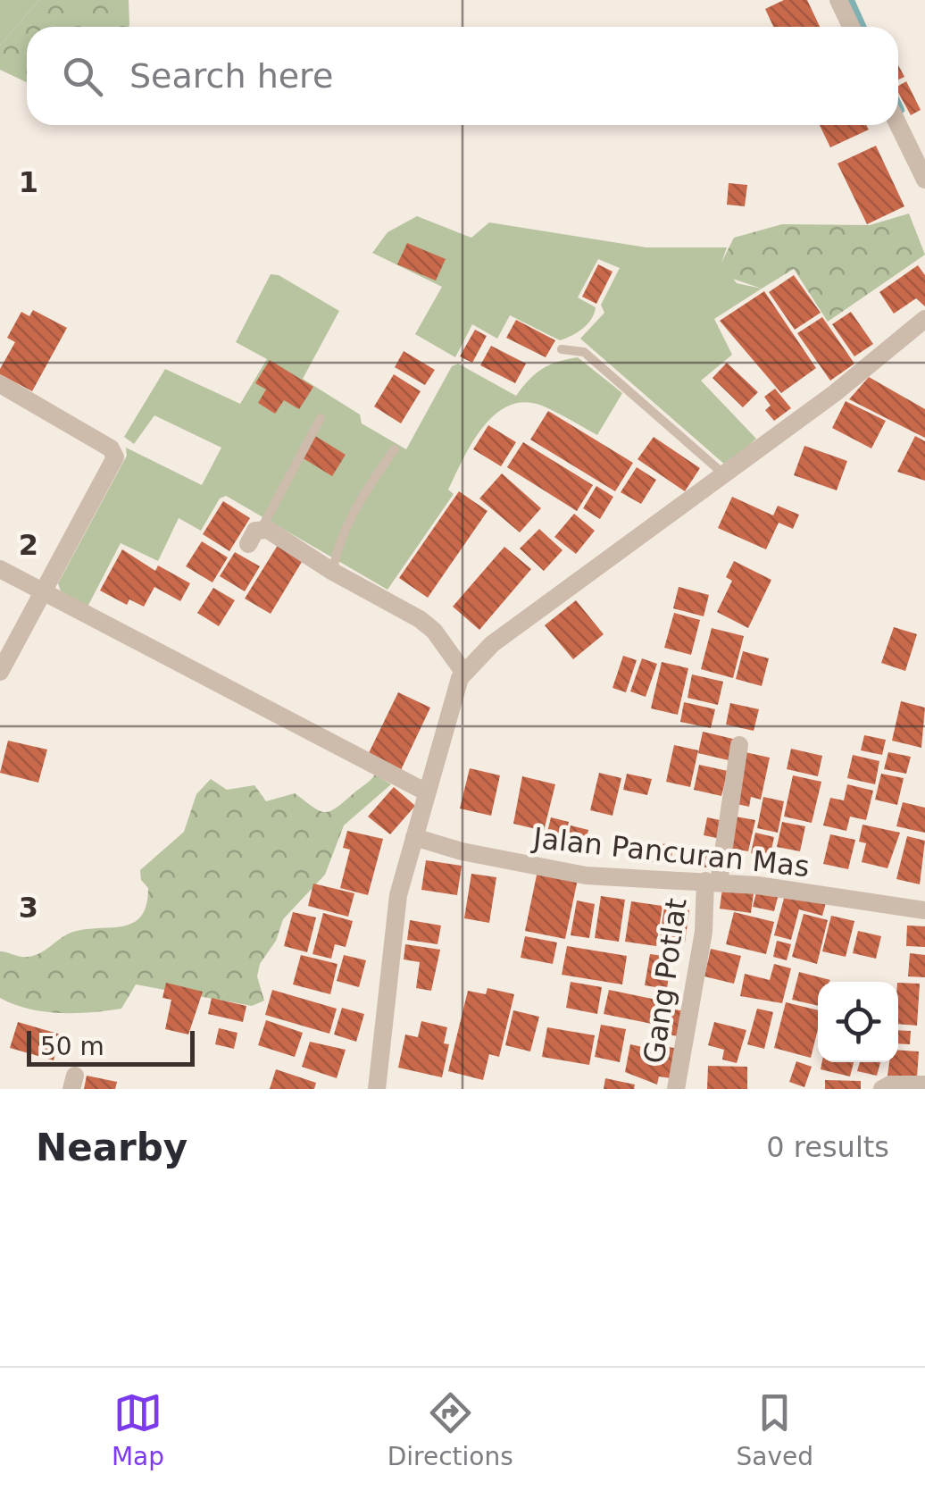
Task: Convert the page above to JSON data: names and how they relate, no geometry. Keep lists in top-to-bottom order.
{
  "streets": {
    "street": ["Jalan Pancuran Mas", "Gang Potlat"]
  },
  "crossings": [
    ["Jalan Pancuran Mas", "Gang Potlat"]
  ],
  "scale_bar": "50 m",
  "page": {
    "search": "Search here",
    "scale": "50 m",
    "heading": ["Nearby", "0 results"],
    "nav": ["Map", "Directions", "Saved"]
  },
  "grid": {
    "rows": ["1", "2", "3"]
  }
}
